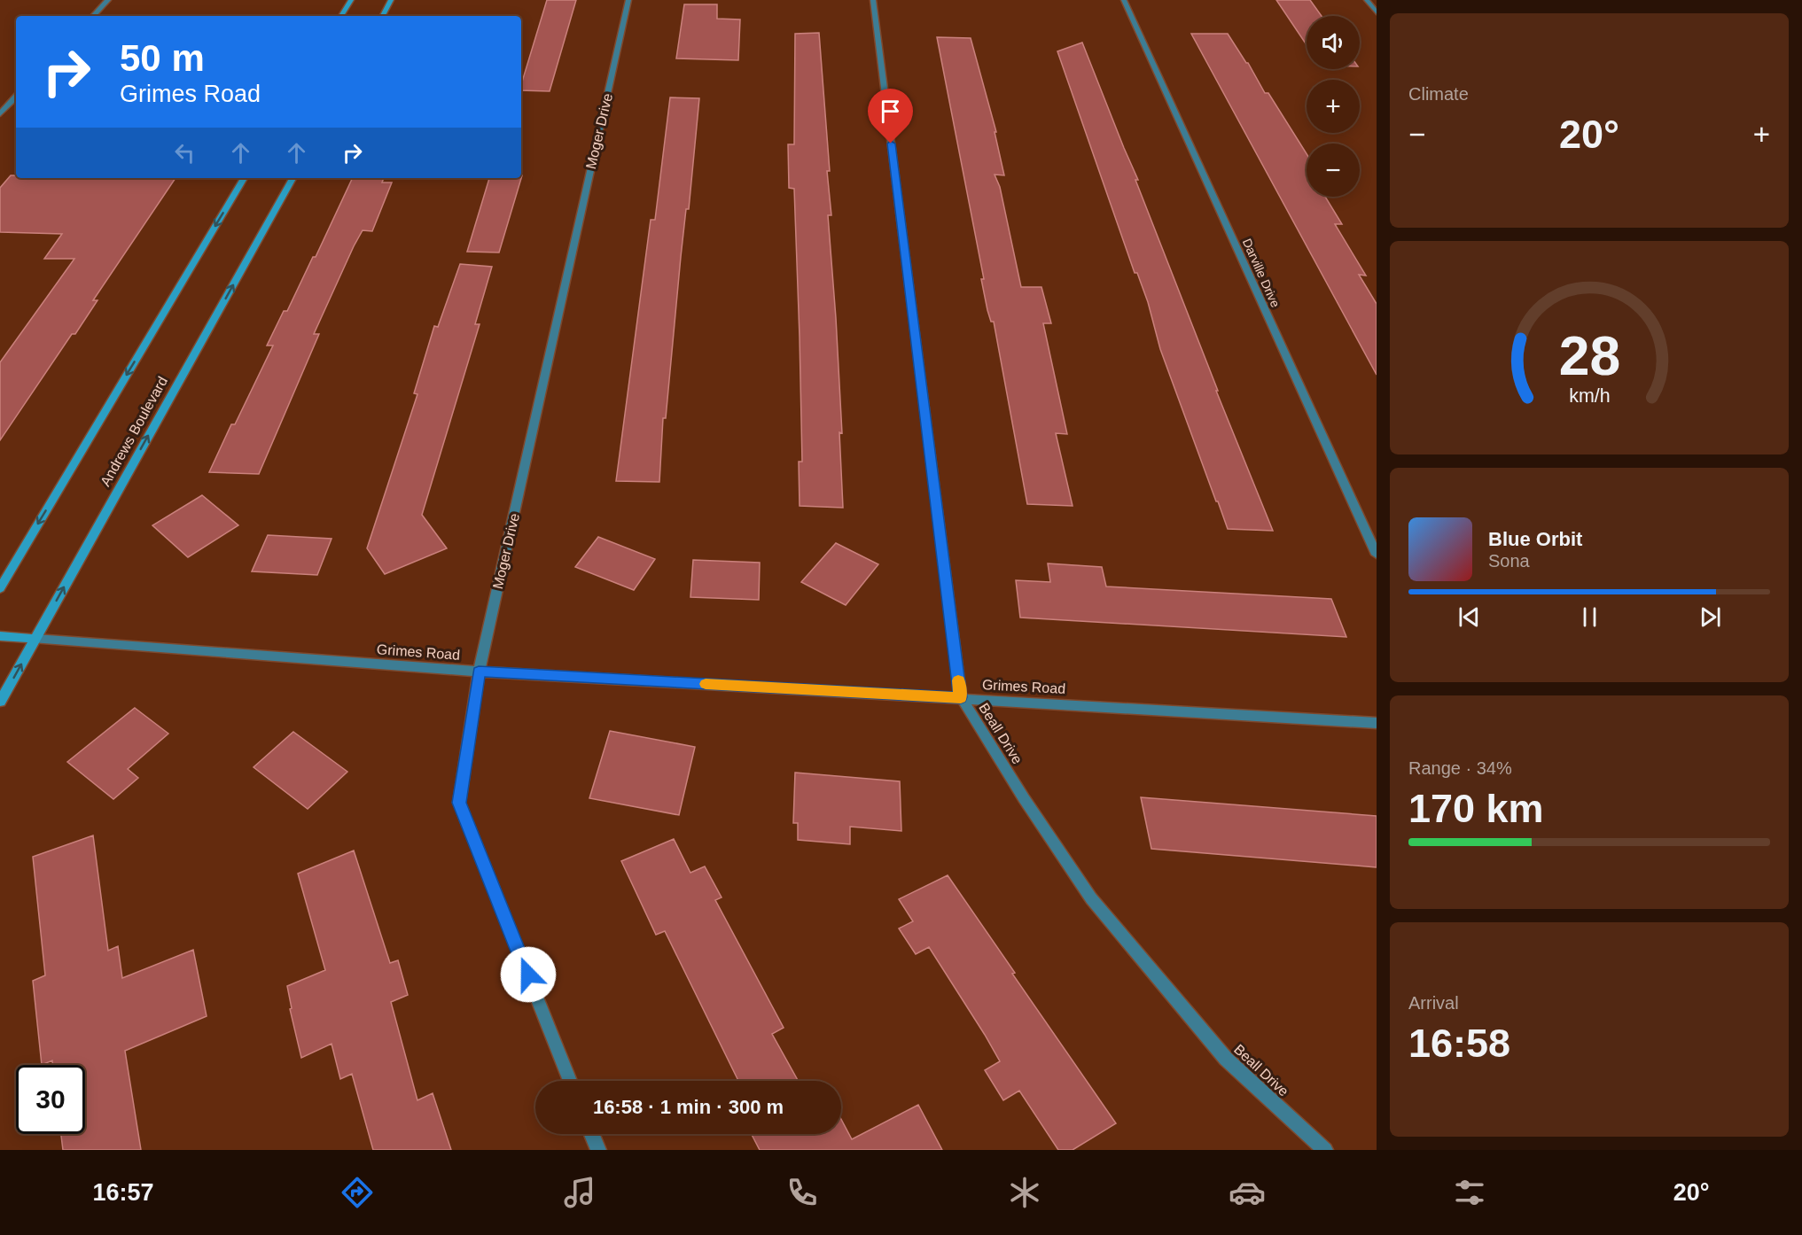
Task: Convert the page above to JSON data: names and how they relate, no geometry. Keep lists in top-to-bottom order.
{
  "streets": {
    "street": [
      "Moger Drive",
      "Darville Drive",
      "Andrews Boulevard",
      "Grimes Road",
      "Beall Drive"
    ]
  },
  "crossings": [
    ["Moger Drive", "Grimes Road"],
    ["Andrews Boulevard", "Grimes Road"],
    ["Grimes Road", "Beall Drive"]
  ],
  "page": {
    "tile": [
      "Climate",
      ["Range · 34%", "170 km"],
      ["Arrival", "16:58"]
    ],
    "map_buttons": ["+", "−"],
    "turn": ["50 m", "Grimes Road"],
    "heat": ["−", "20°", "+"],
    "song": ["Blue Orbit", "Sona"],
    "limit": "30",
    "trip": "16:58 · 1 min · 300 m",
    "tabs": ["16:57", "20°"],
    "gauge": ["28", "km/h"]
  }
}
